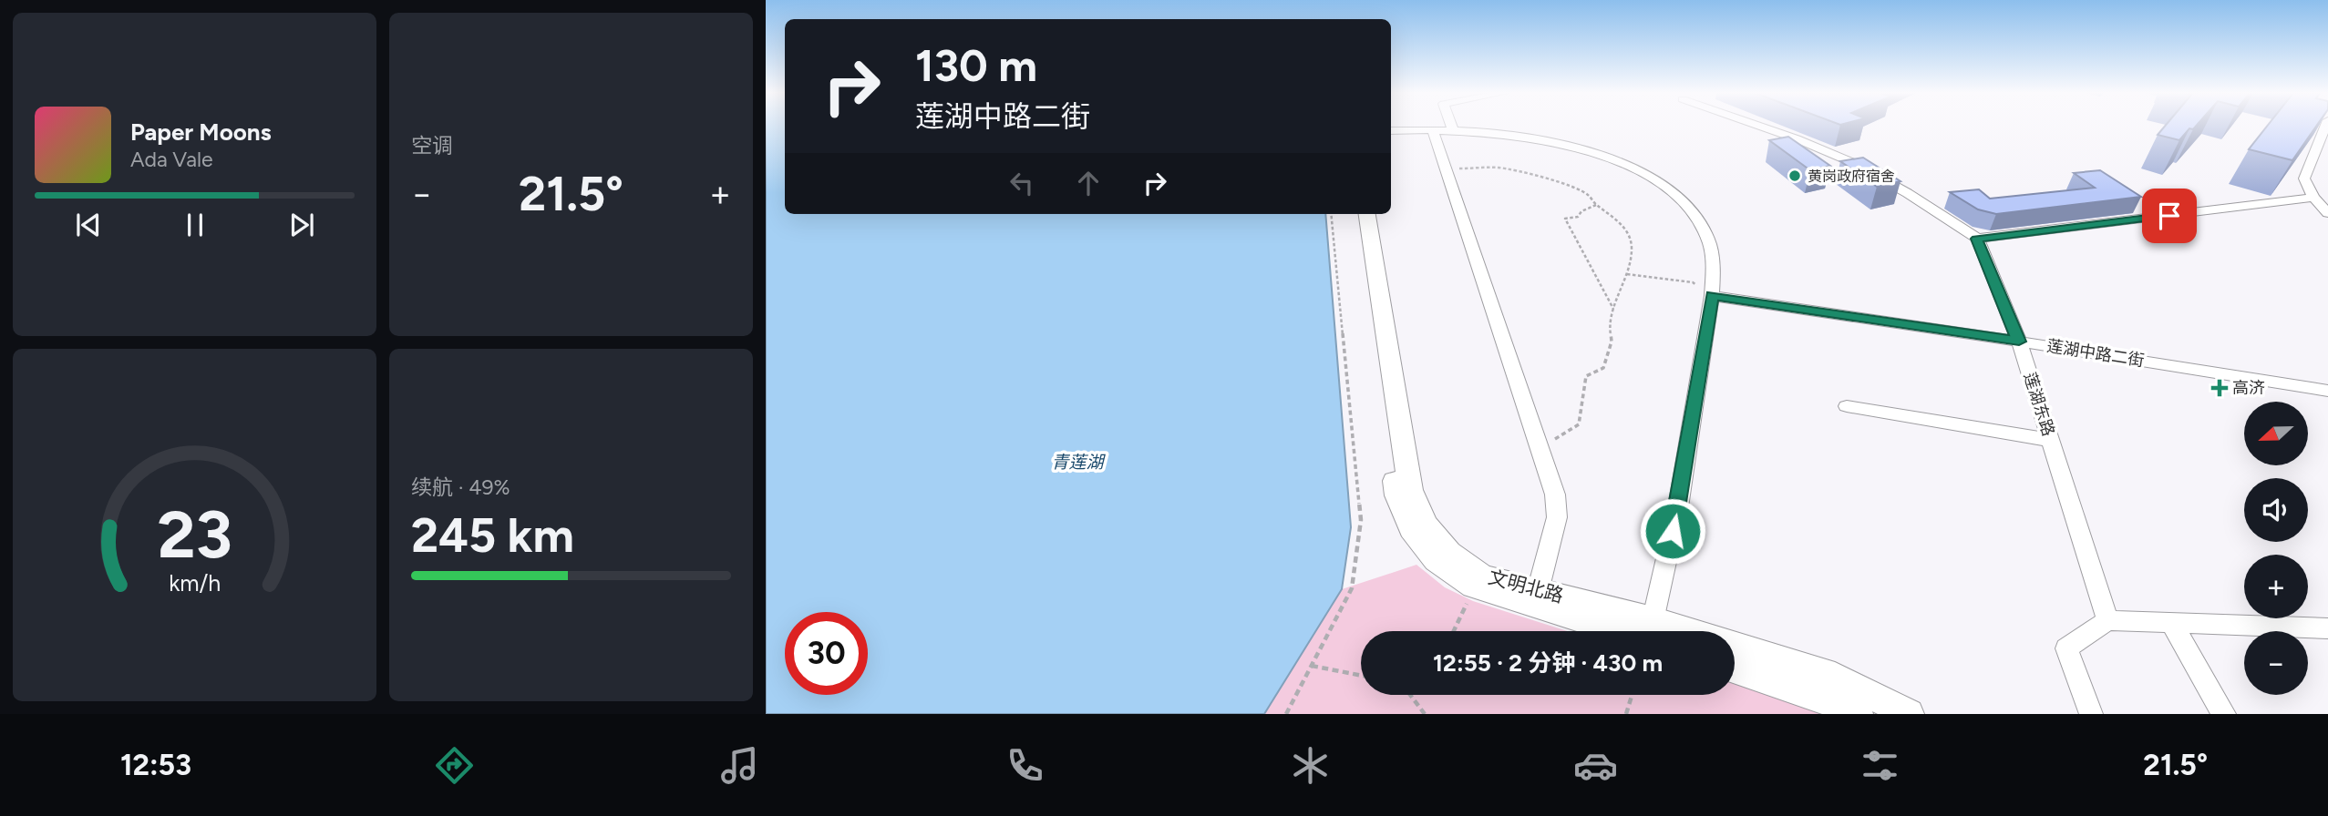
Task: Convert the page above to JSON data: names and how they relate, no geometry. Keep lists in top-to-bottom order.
{
  "streets": {
    "street": ["莲湖中路二街", "莲湖东路", "文明北路"]
  },
  "crossings": [
    ["莲湖中路二街", "莲湖东路"]
  ],
  "water": ["青莲湖"],
  "places": {
    "other": ["黄岗政府宿舍"],
    "health": ["高济"]
  },
  "north": "left",
  "page": {
    "tile": [
      "空调",
      ["续航 · 49%", "245 km"]
    ],
    "turn": ["130 m", "莲湖中路二街"],
    "song": ["Paper Moons", "Ada Vale"],
    "heat": ["−", "21.5°", "+"],
    "map_buttons": ["+", "−"],
    "limit": "30",
    "trip": "12:55 · 2 分钟 · 430 m",
    "tabs": ["12:53", "21.5°"],
    "gauge": ["23", "km/h"]
  }
}
